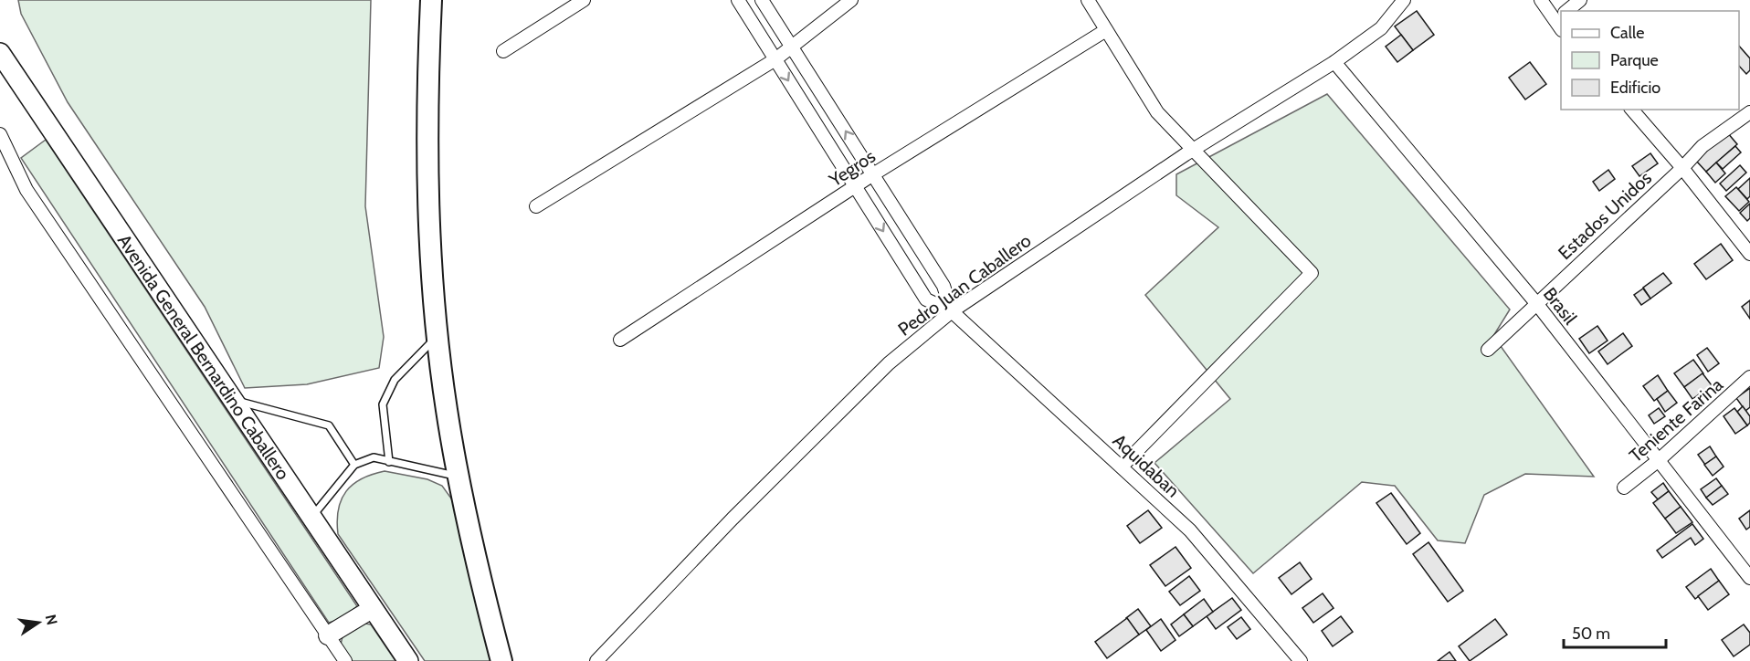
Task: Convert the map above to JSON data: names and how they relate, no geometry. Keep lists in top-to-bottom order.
{
  "streets": {
    "main road": ["Avenida General Bernardino Caballero"],
    "street": [
      "Yegros",
      "Estados Unidos",
      "Pedro Juan Caballero",
      "Brasil",
      "Teniente Farina",
      "Aquidaban"
    ]
  },
  "crossings": [
    ["Estados Unidos", "Brasil"],
    ["Pedro Juan Caballero", "Brasil"],
    ["Pedro Juan Caballero", "Aquidaban"],
    ["Brasil", "Teniente Farina"]
  ],
  "legend": ["Calle", "Parque", "Edificio"],
  "scale_bar": "50 m",
  "north": "right"
}
